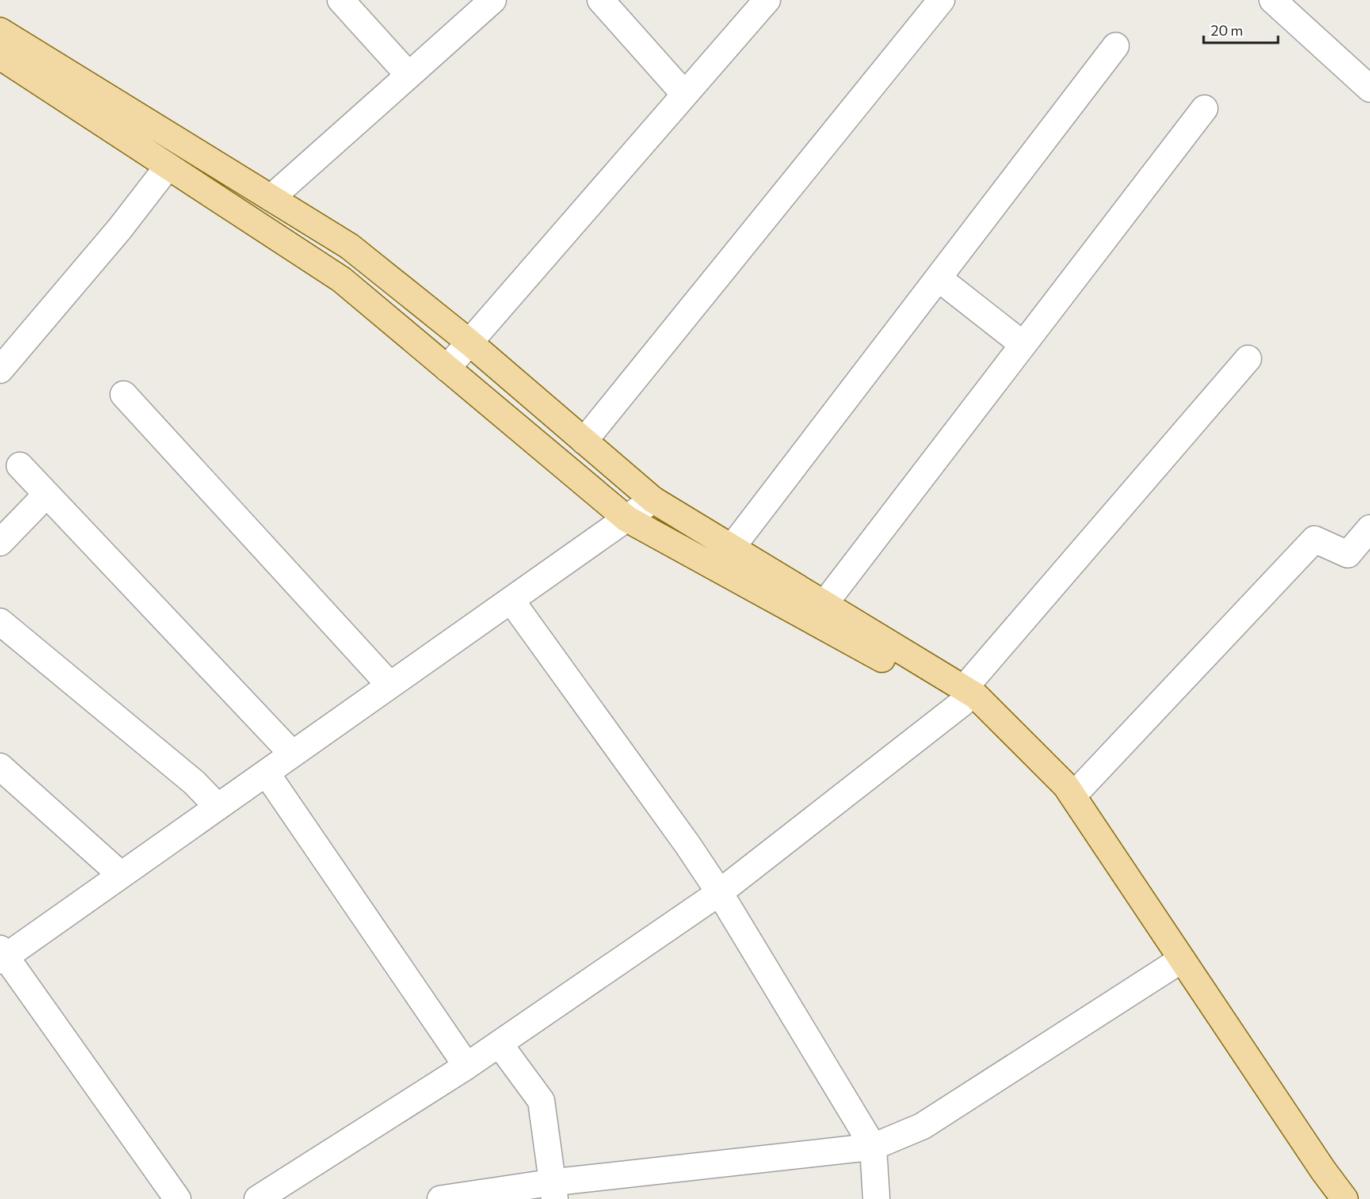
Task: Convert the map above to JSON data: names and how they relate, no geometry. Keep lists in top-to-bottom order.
{
  "scale_bar": "20 m"
}
